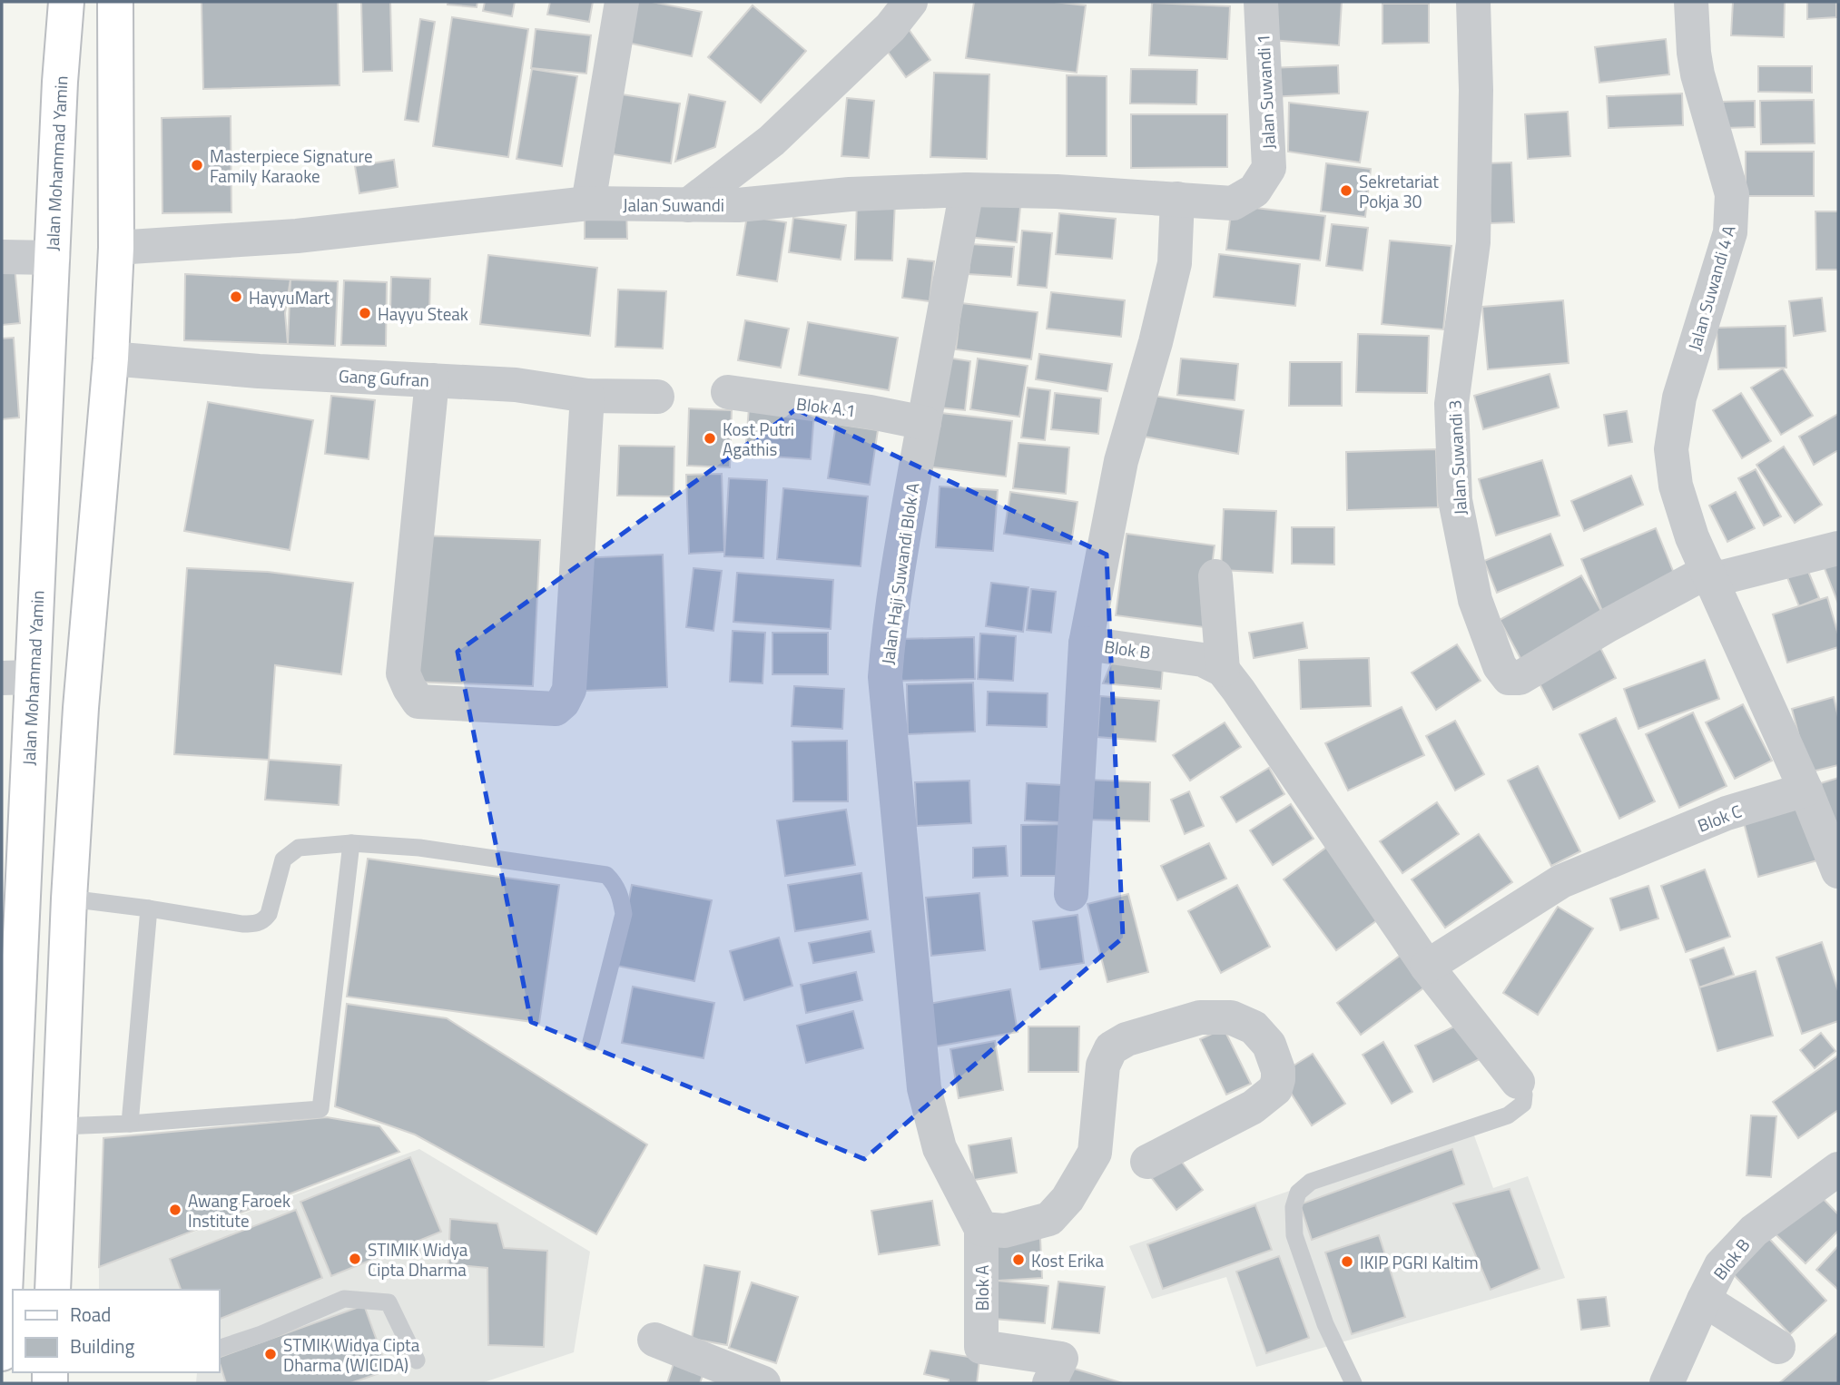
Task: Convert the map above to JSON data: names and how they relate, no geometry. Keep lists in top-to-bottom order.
{
  "streets": {
    "main road": ["Jalan Mohammad Yamin"],
    "street": [
      "Jalan Suwandi 1",
      "Jalan Suwandi",
      "Jalan Suwandi 4 A",
      "Gang Gufran",
      "Blok A.1",
      "Jalan Suwandi 3",
      "Jalan Haji Suwandi Blok A",
      "Blok B",
      "Blok C",
      "Blok A"
    ]
  },
  "crossings": [
    ["Jalan Suwandi 1", "Jalan Suwandi"],
    ["Jalan Suwandi", "Jalan Haji Suwandi Blok A"],
    ["Jalan Suwandi", "Blok B"],
    ["Jalan Suwandi 4 A", "Jalan Suwandi 3"],
    ["Blok A.1", "Jalan Haji Suwandi Blok A"],
    ["Jalan Haji Suwandi Blok A", "Blok A"]
  ],
  "places": [
    "Masterpiece Signature Family Karaoke",
    "Sekretariat Pokja 30",
    "HayyuMart",
    "Hayyu Steak",
    "Kost Putri Agathis",
    "Awang Faroek Institute",
    "STIMIK Widya Cipta Dharma",
    "Kost Erika",
    "IKIP PGRI Kaltim",
    "STMIK Widya Cipta Dharma (WICIDA)"
  ],
  "legend": ["Road", "Building"]
}
